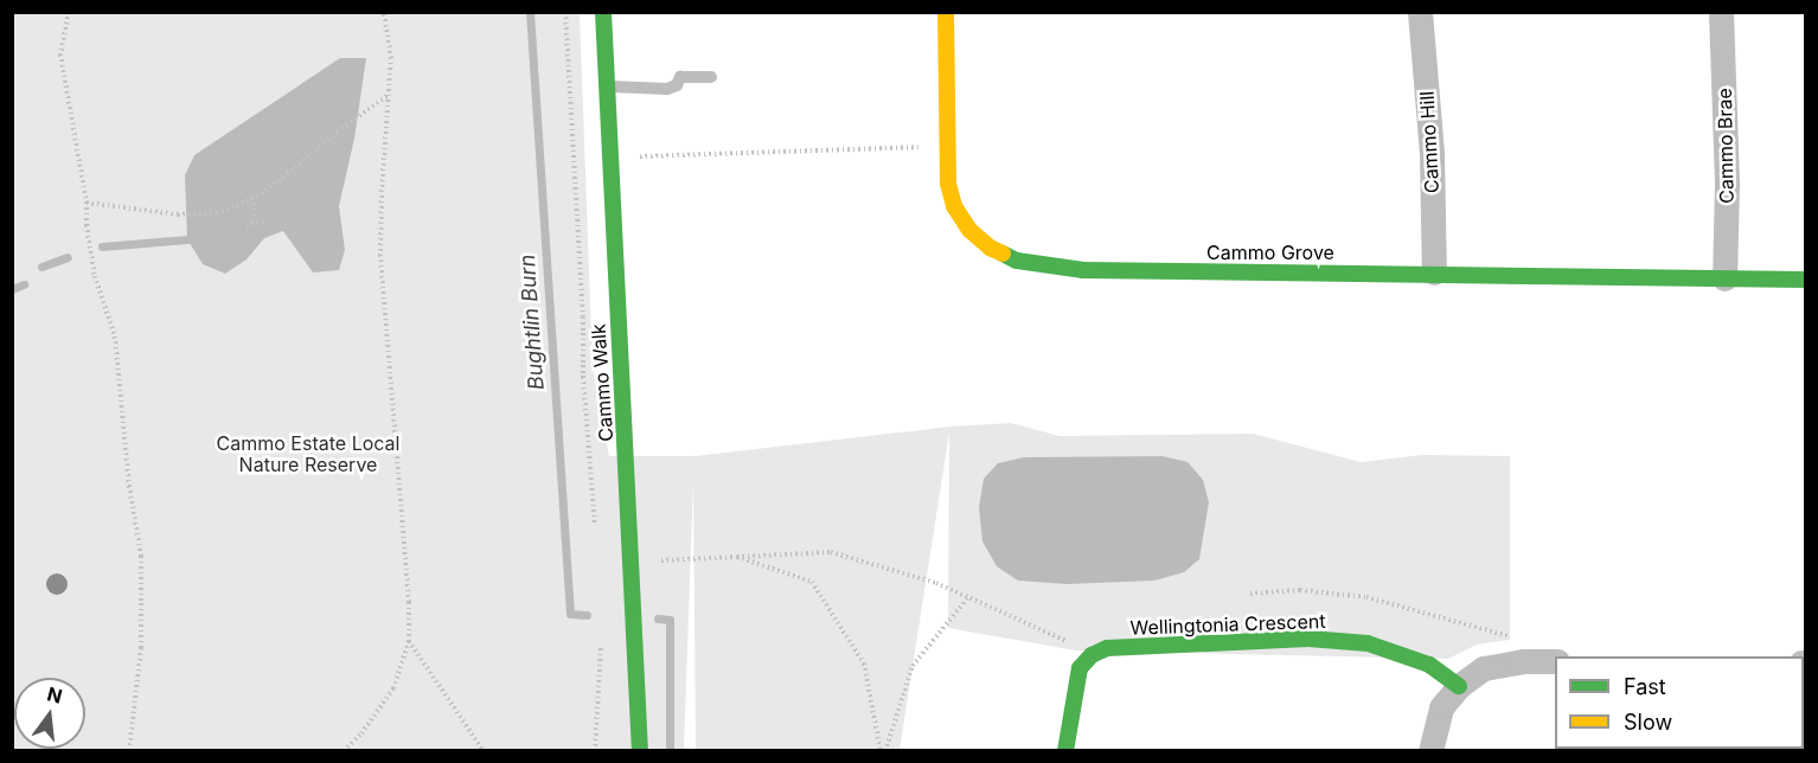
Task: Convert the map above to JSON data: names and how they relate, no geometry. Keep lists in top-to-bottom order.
{
  "streets": {
    "street": [
      "Cammo Hill",
      "Cammo Brae",
      "Cammo Grove",
      "Cammo Walk",
      "Wellingtonia Crescent"
    ]
  },
  "crossings": [
    ["Cammo Hill", "Cammo Grove"],
    ["Cammo Brae", "Cammo Grove"]
  ],
  "water": ["Bughtlin Burn"],
  "parks": ["Cammo Estate Local Nature Reserve"],
  "legend": ["Fast", "Slow"],
  "north": "top"
}
